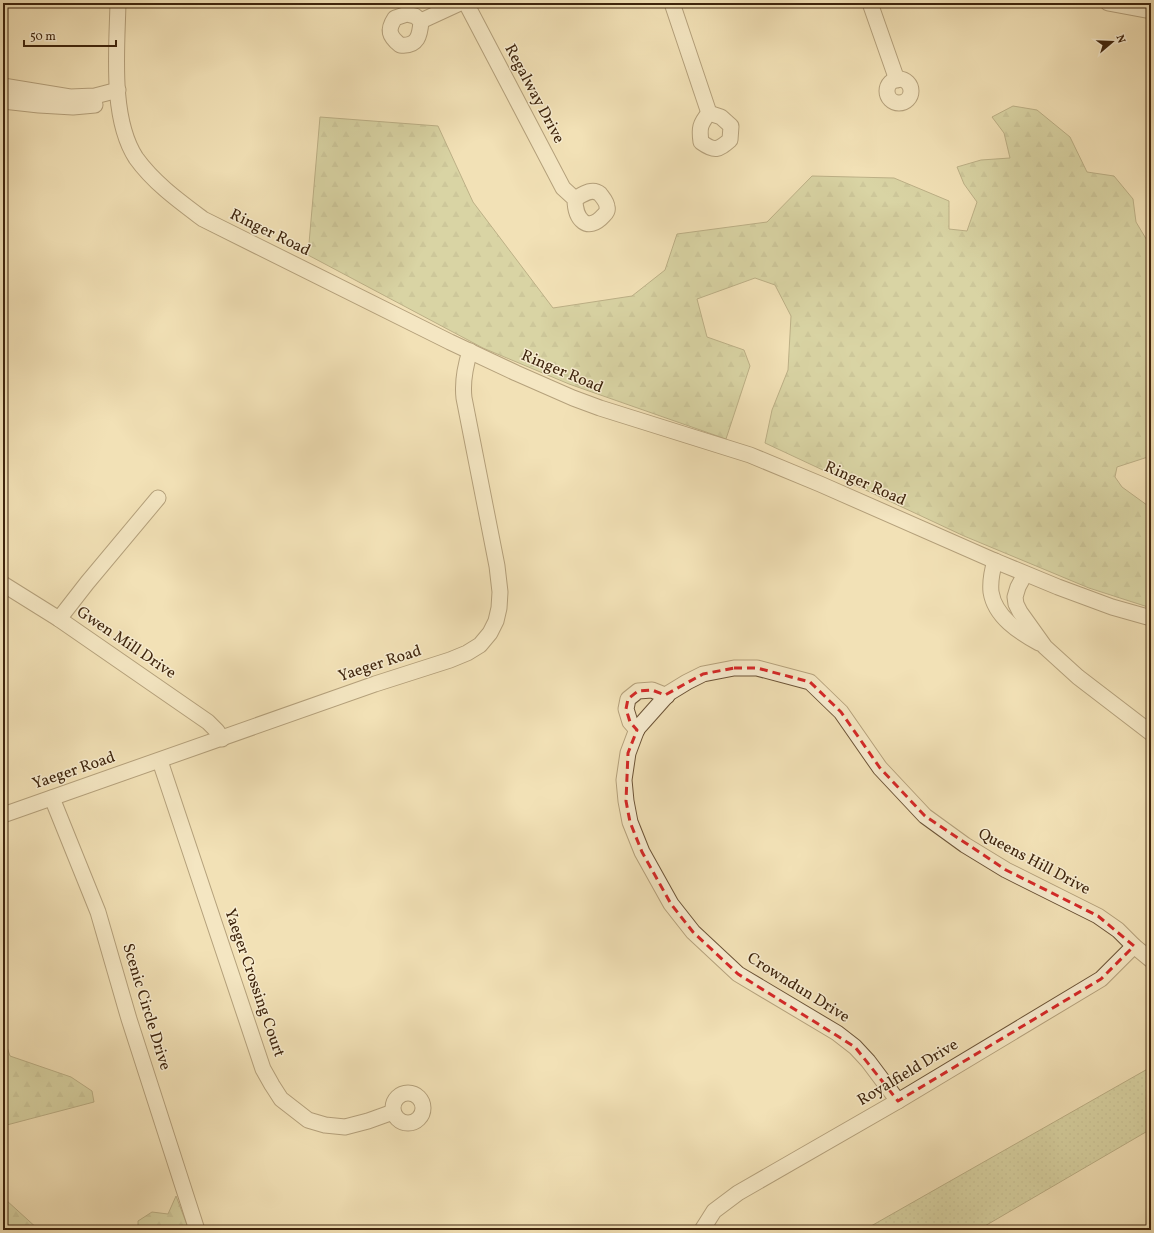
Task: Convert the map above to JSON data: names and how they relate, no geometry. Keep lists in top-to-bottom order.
{
  "streets": {
    "street": [
      "Regalway Drive",
      "Ringer Road",
      "Gwen Mill Drive",
      "Yaeger Road",
      "Queens Hill Drive",
      "Yaeger Crossing Court",
      "Crowndun Drive",
      "Scenic Circle Drive",
      "Royalfield Drive"
    ]
  },
  "crossings": [
    ["Ringer Road", "Yaeger Road"],
    ["Gwen Mill Drive", "Yaeger Road"],
    ["Yaeger Road", "Yaeger Crossing Court"],
    ["Yaeger Road", "Scenic Circle Drive"],
    ["Queens Hill Drive", "Crowndun Drive"],
    ["Queens Hill Drive", "Royalfield Drive"],
    ["Crowndun Drive", "Royalfield Drive"]
  ],
  "scale_bar": "50 m",
  "north": "right"
}
